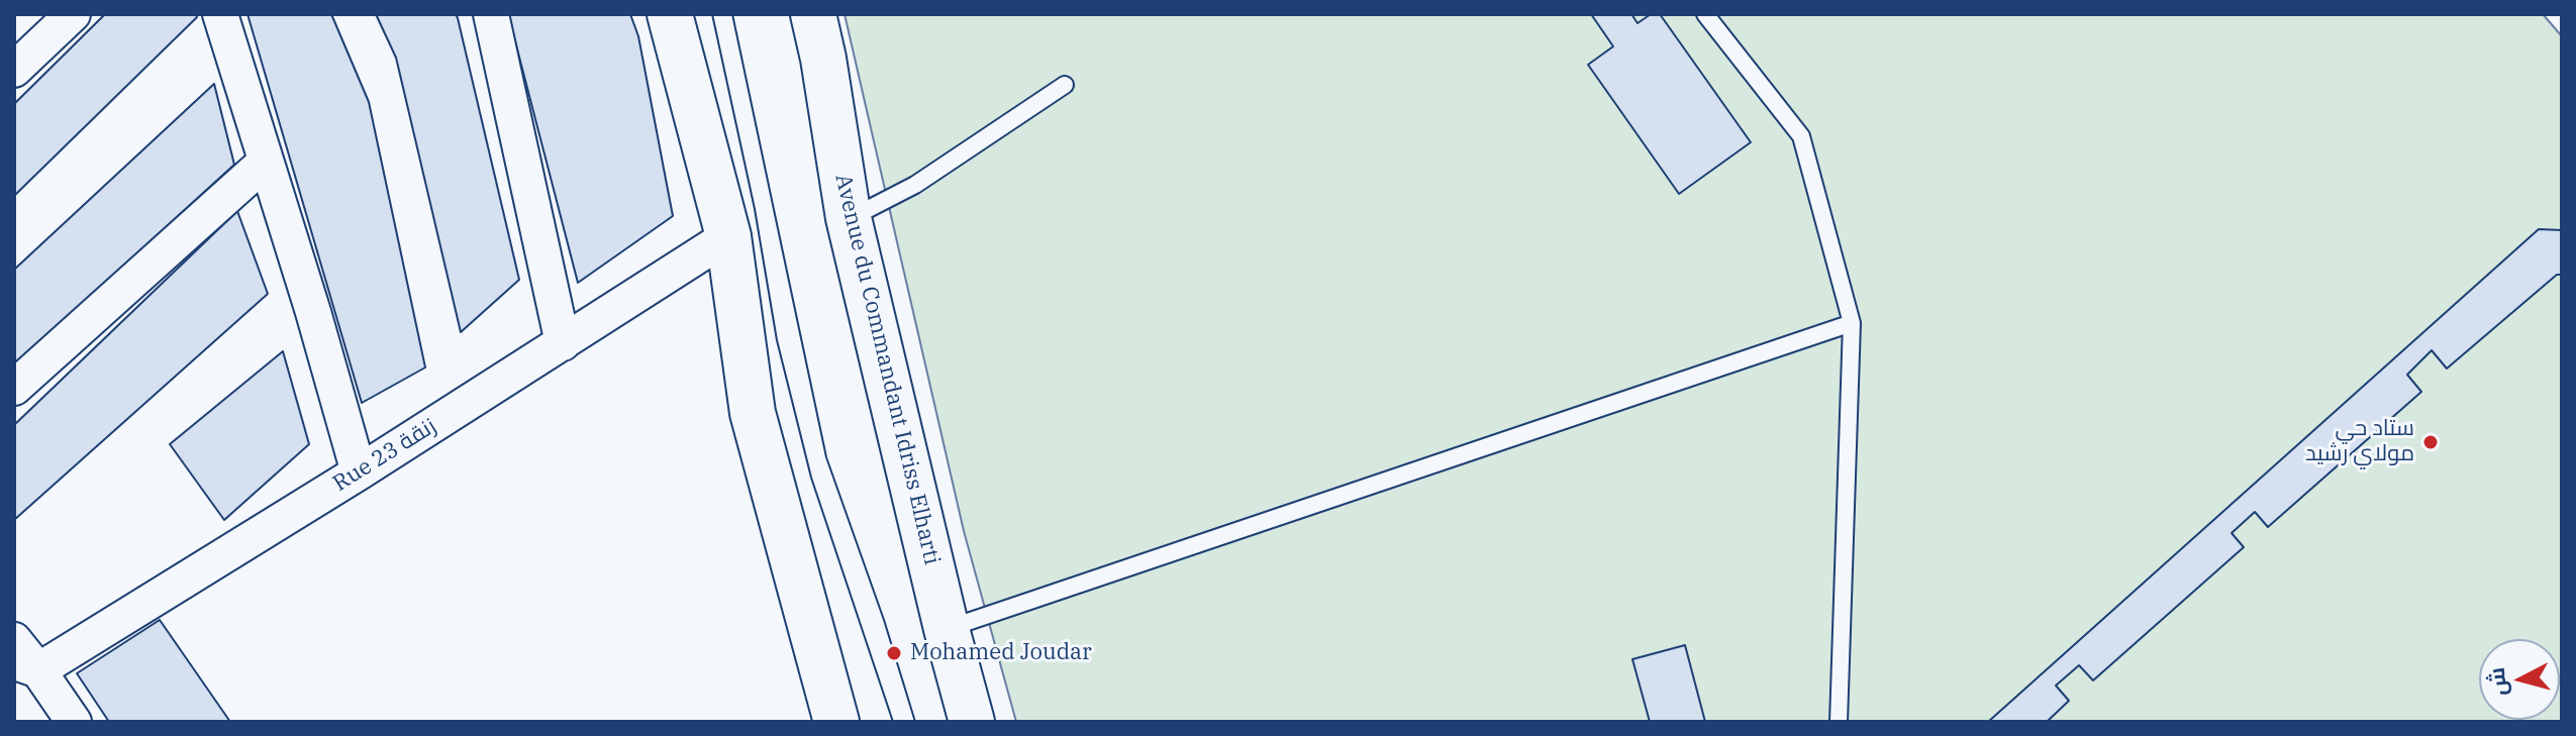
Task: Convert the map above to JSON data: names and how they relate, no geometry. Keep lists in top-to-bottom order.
{
  "streets": {
    "main road": ["Avenue du Commandant Idriss Elharti"],
    "street": ["Rue 23 زنقة"]
  },
  "places": ["ستاد حي مولاي رشيد", "Mohamed Joudar"],
  "north": "left"
}
